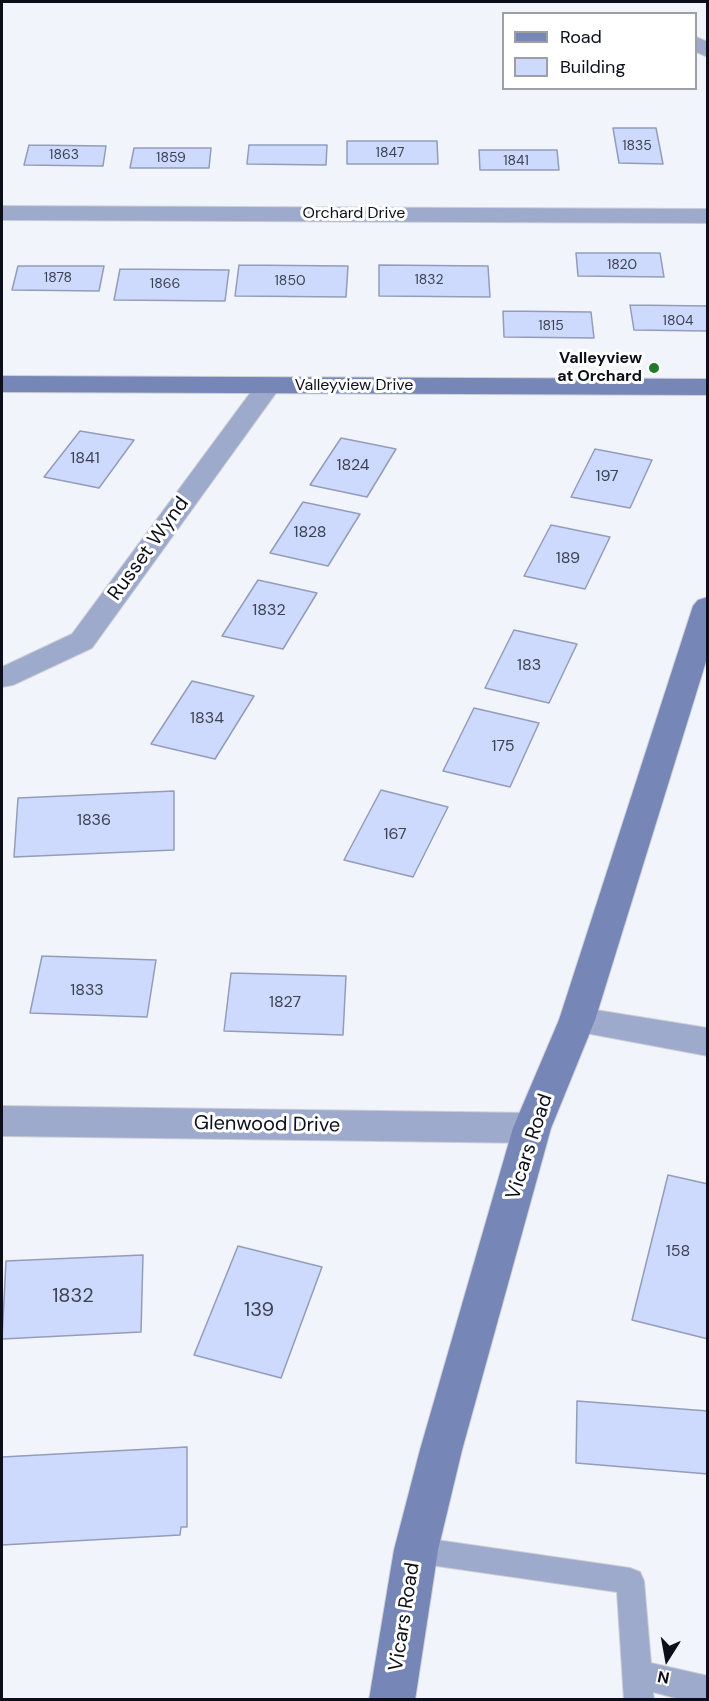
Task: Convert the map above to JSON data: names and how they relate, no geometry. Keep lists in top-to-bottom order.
{
  "streets": {
    "street": [
      "Orchard Drive",
      "Valleyview Drive",
      "Russet Wynd",
      "Glenwood Drive",
      "Vicars Road"
    ]
  },
  "crossings": [
    ["Valleyview Drive", "Russet Wynd"],
    ["Glenwood Drive", "Vicars Road"]
  ],
  "places": ["Valleyview at Orchard"],
  "house_numbers": [
    "1835",
    "1847",
    "1863",
    "1859",
    "1841",
    "1820",
    "1878",
    "1832",
    "1850",
    "1866",
    "1804",
    "1815",
    "1841",
    "1824",
    "197",
    "1828",
    "189",
    "1832",
    "183",
    "1834",
    "175",
    "1836",
    "167",
    "1833",
    "1827",
    "158",
    "1832",
    "139"
  ],
  "legend": ["Road", "Building"],
  "north": "bottom"
}
